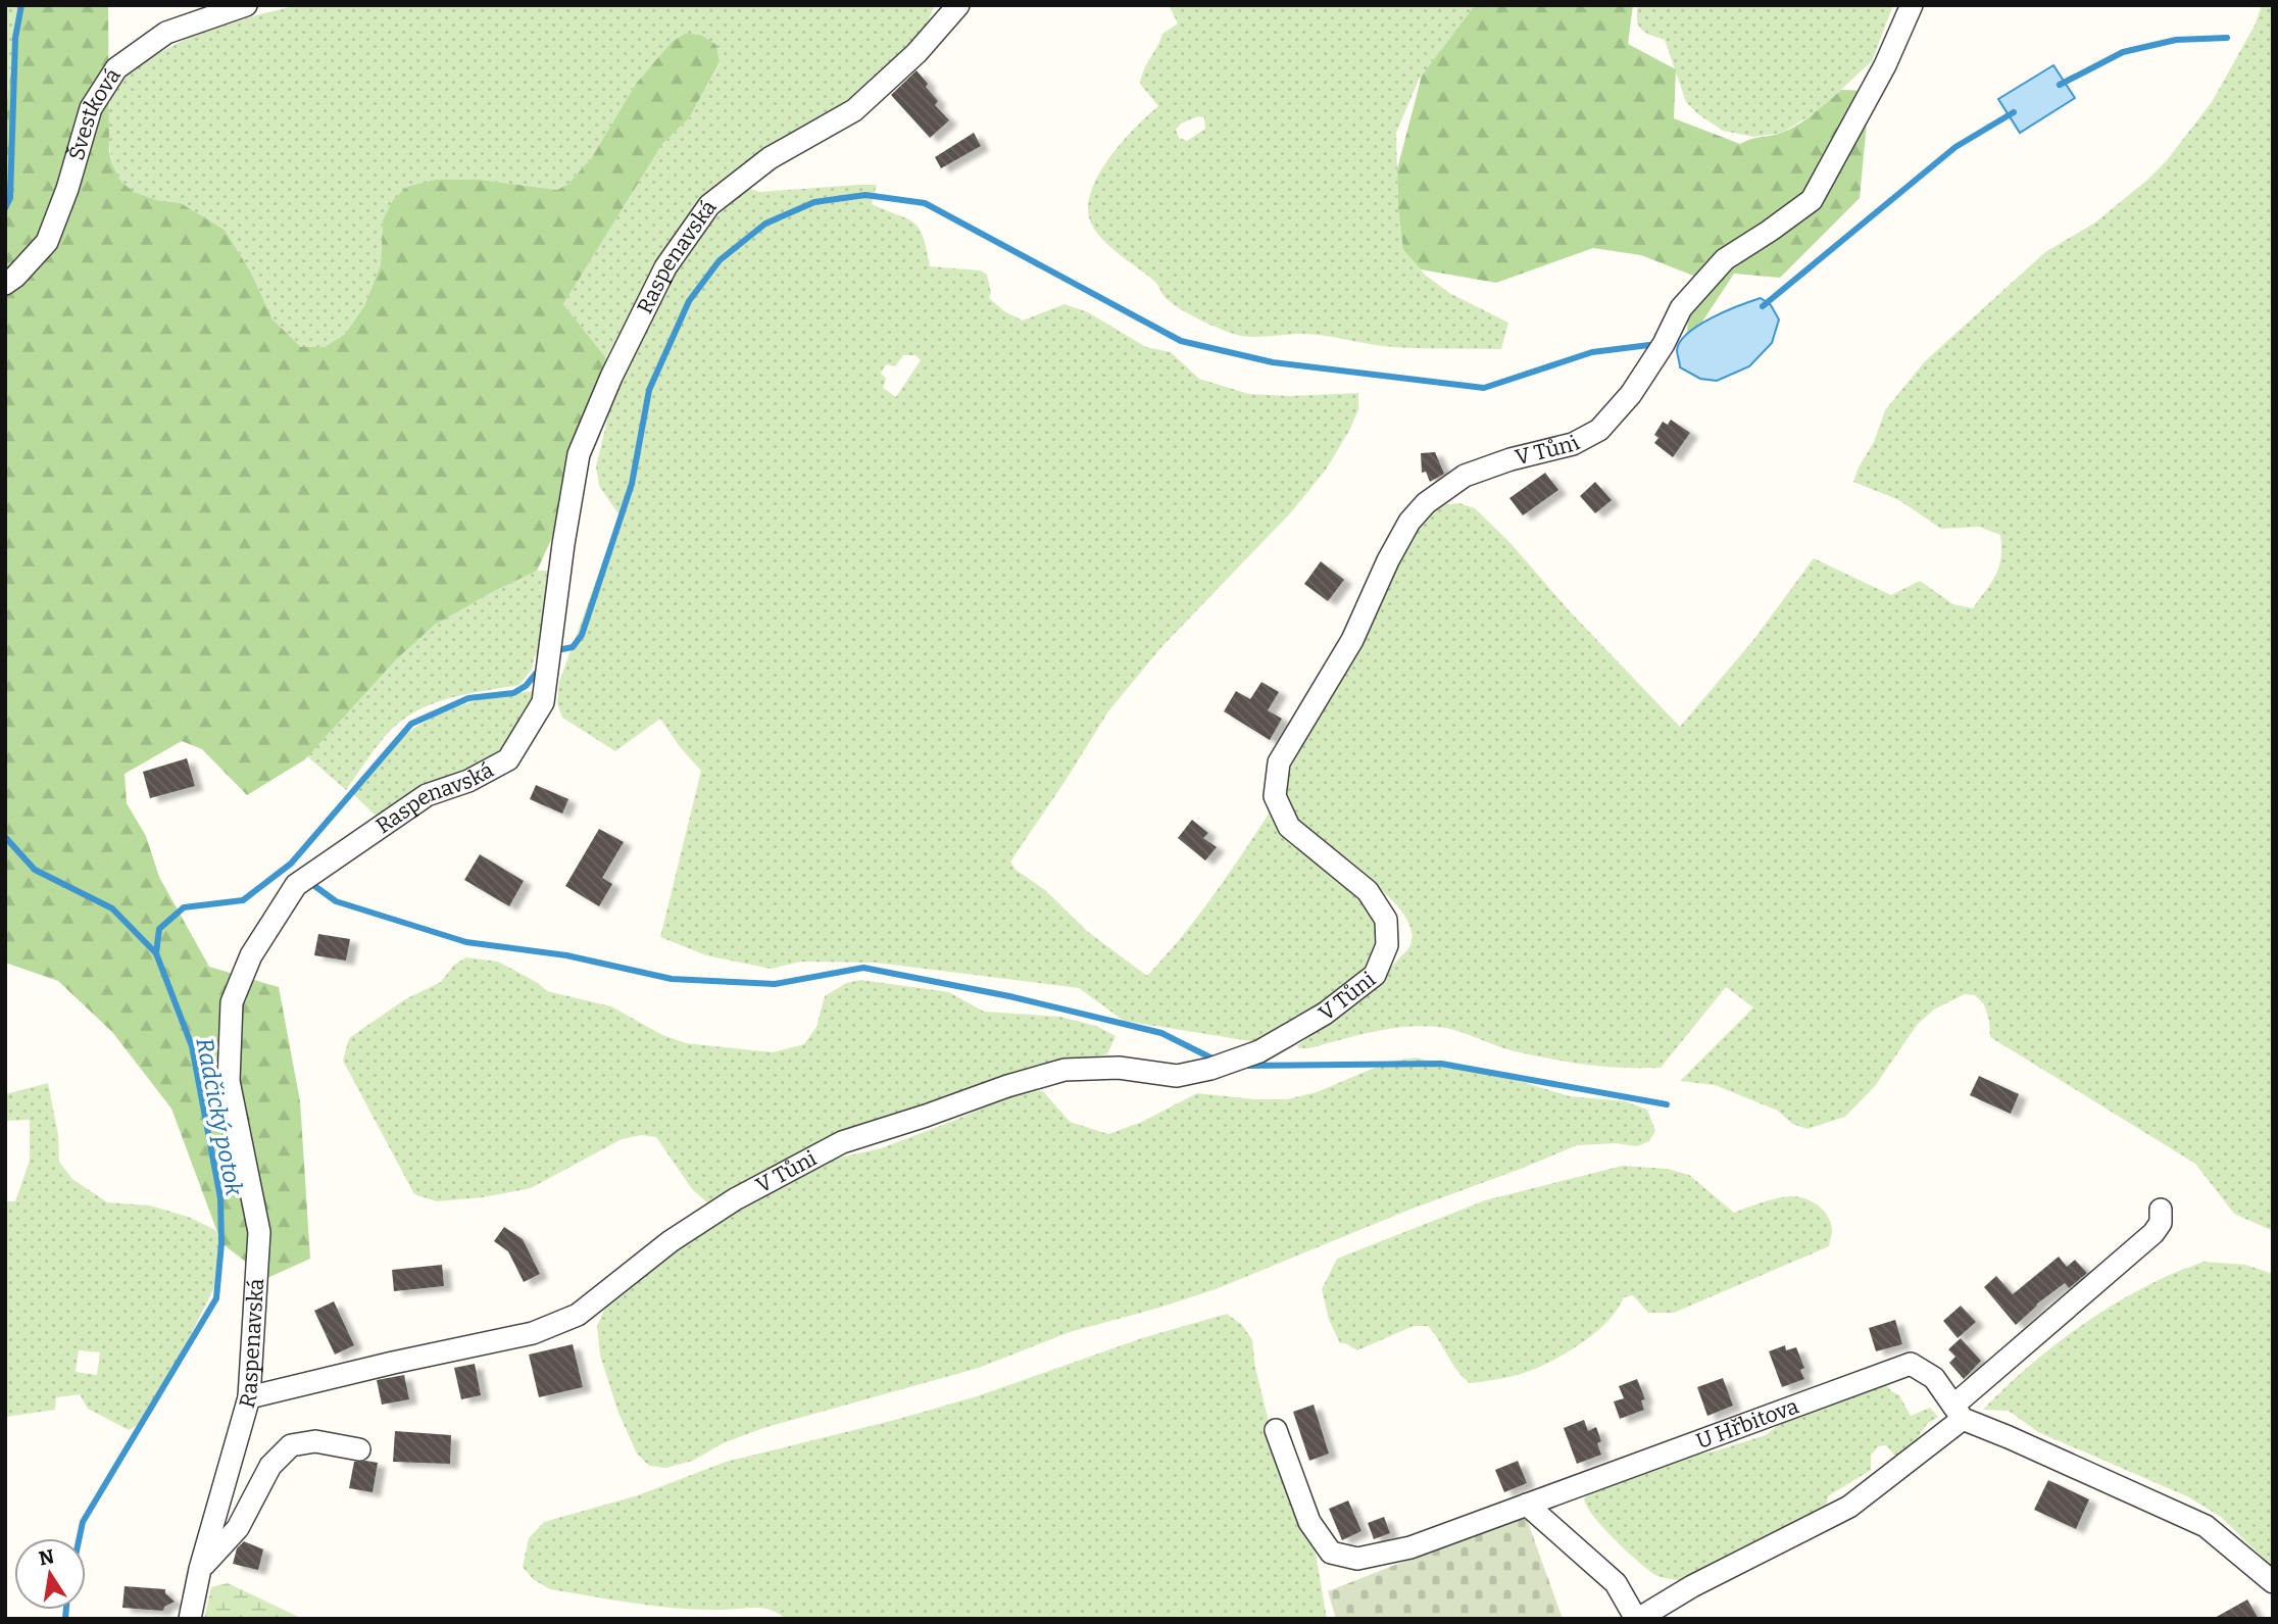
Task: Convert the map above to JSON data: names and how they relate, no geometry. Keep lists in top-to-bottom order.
{
  "streets": {
    "street": [
      "Švestková",
      "Raspenavská",
      "V Tůni",
      "U Hřbitova"
    ]
  },
  "crossings": [
    ["Raspenavská", "V Tůni"]
  ],
  "water": ["Radčický potok"],
  "north": "top"
}
